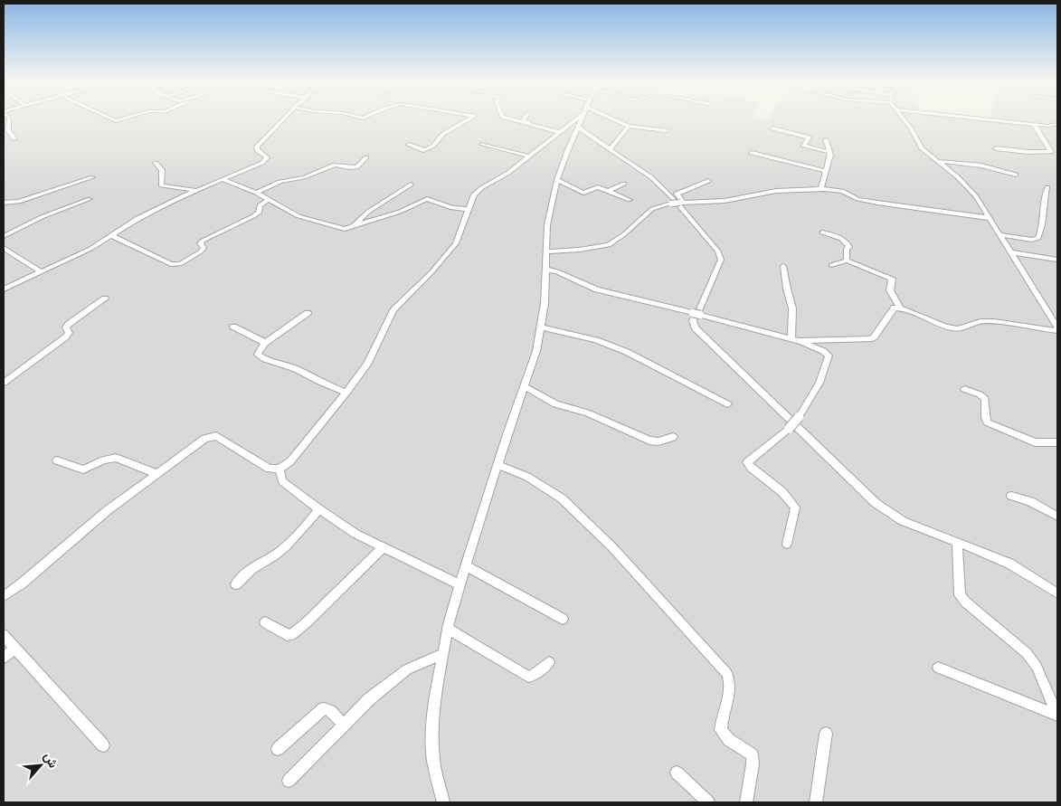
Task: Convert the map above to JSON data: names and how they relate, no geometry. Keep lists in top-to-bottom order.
{
  "north": "top right"
}
